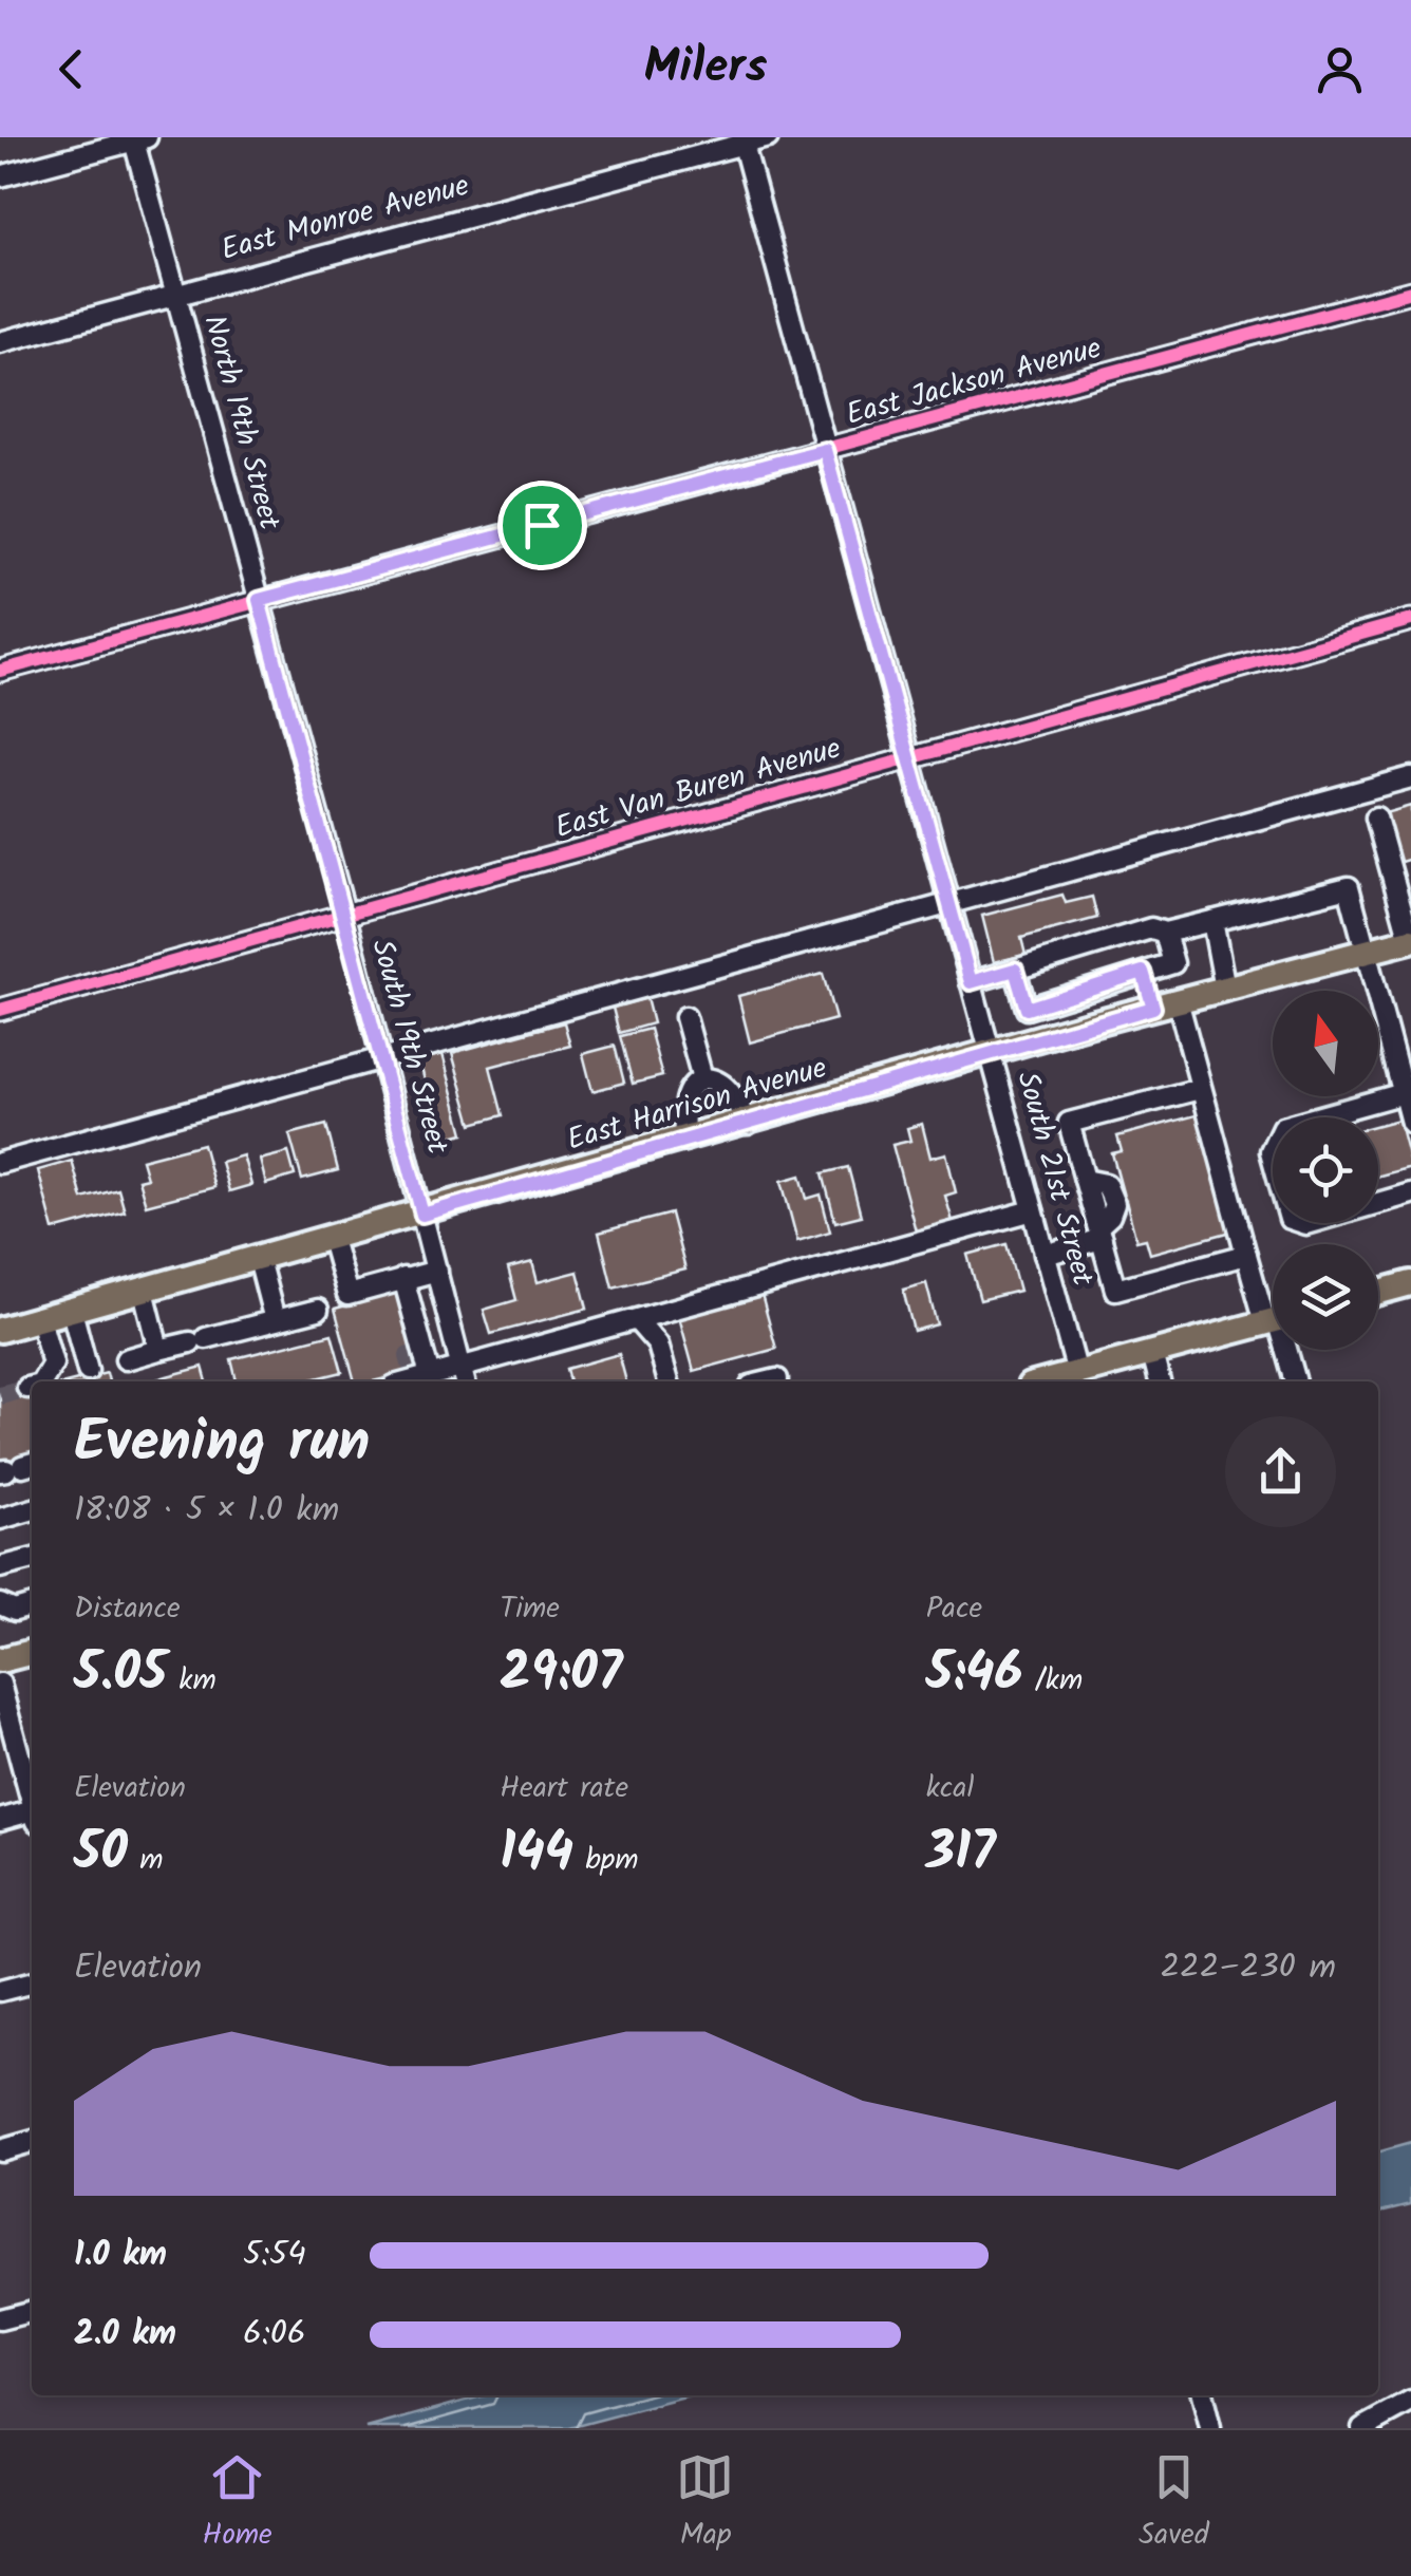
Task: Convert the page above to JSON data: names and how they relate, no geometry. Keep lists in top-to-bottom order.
{
  "streets": {
    "main road": ["East Harrison Avenue"],
    "street": [
      "East Monroe Avenue",
      "East Jackson Avenue",
      "North 19th Street",
      "East Van Buren Avenue",
      "South 19th Street",
      "South 21st Street"
    ]
  },
  "crossings": [
    ["East Monroe Avenue", "North 19th Street"],
    ["East Monroe Avenue", "South 21st Street"],
    ["East Jackson Avenue", "North 19th Street"],
    ["East Jackson Avenue", "South 19th Street"],
    ["East Jackson Avenue", "South 21st Street"],
    ["North 19th Street", "South 19th Street"],
    ["East Van Buren Avenue", "South 19th Street"],
    ["East Van Buren Avenue", "South 21st Street"],
    ["South 19th Street", "East Harrison Avenue"],
    ["East Harrison Avenue", "South 21st Street"]
  ],
  "north": "top",
  "page": {
    "header": "Milers",
    "heading": ["Evening run", "18:08 · 5 × 1.0 km"],
    "stats": [
      ["Distance", "5.05 km"],
      ["Time", "29:07"],
      ["Pace", "5:46 /km"],
      ["Elevation", "50 m"],
      ["Heart rate", "144 bpm"],
      ["kcal", "317"]
    ],
    "chart": ["Elevation", "222–230 m"],
    "list": [
      {
        "name": "1.0 km",
        "note": "5:54"
      },
      {
        "name": "2.0 km",
        "note": "6:06"
      }
    ],
    "tabs": ["Home", "Map", "Saved"]
  }
}
